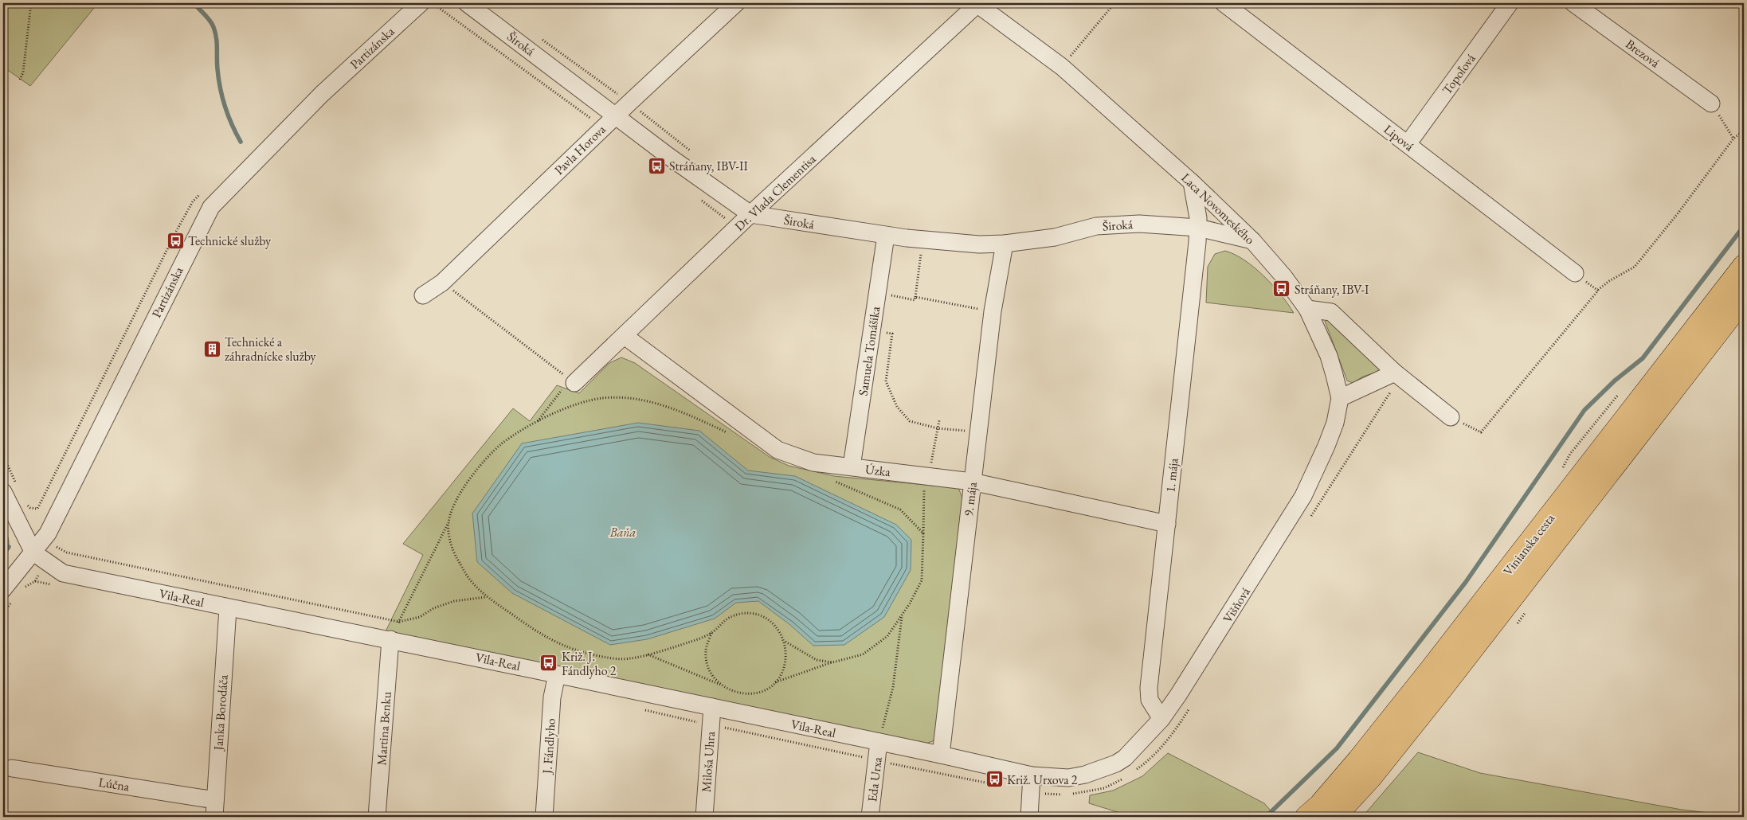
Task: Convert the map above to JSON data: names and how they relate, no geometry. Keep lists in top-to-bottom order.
{
  "streets": {
    "main road": ["Vinianska cesta"],
    "street": [
      "Široká",
      "Partizánska",
      "Brezová",
      "Topoľová",
      "Lipová",
      "Pavla Horova",
      "Dr. Vlada Clementisa",
      "Laca Novomeského",
      "Samuela Tomášika",
      "Úzka",
      "1. mája",
      "9. mája",
      "Vila-Real",
      "Višňová",
      "Janka Borodáča",
      "Martina Benku",
      "J. Fándlyho",
      "Miloša Uhra",
      "Eda Urxa",
      "Lúčna"
    ]
  },
  "crossings": [
    ["Široká", "Pavla Horova"],
    ["Široká", "Dr. Vlada Clementisa"],
    ["Široká", "Laca Novomeského"],
    ["Široká", "Samuela Tomášika"],
    ["Široká", "1. mája"],
    ["Široká", "9. mája"],
    ["Partizánska", "Vila-Real"],
    ["Topoľová", "Lipová"],
    ["Dr. Vlada Clementisa", "Laca Novomeského"],
    ["Dr. Vlada Clementisa", "Úzka"],
    ["Laca Novomeského", "1. mája"],
    ["Laca Novomeského", "Višňová"],
    ["Samuela Tomášika", "Úzka"],
    ["Úzka", "1. mája"],
    ["Úzka", "9. mája"],
    ["1. mája", "Višňová"],
    ["9. mája", "Vila-Real"],
    ["Vila-Real", "Višňová"],
    ["Vila-Real", "Janka Borodáča"],
    ["Vila-Real", "Martina Benku"],
    ["Vila-Real", "J. Fándlyho"],
    ["Vila-Real", "Miloša Uhra"],
    ["Vila-Real", "Eda Urxa"],
    ["Janka Borodáča", "Lúčna"]
  ],
  "parks": ["Baňa"],
  "places": {
    "bus stop": [
      "Stráňany, IBV-II",
      "Technické služby",
      "Stráňany, IBV-I",
      "Križ. J. Fándlyho 2",
      "Križ. Urxova 2"
    ],
    "building": ["Technické a záhradnícke služby"]
  }
}
